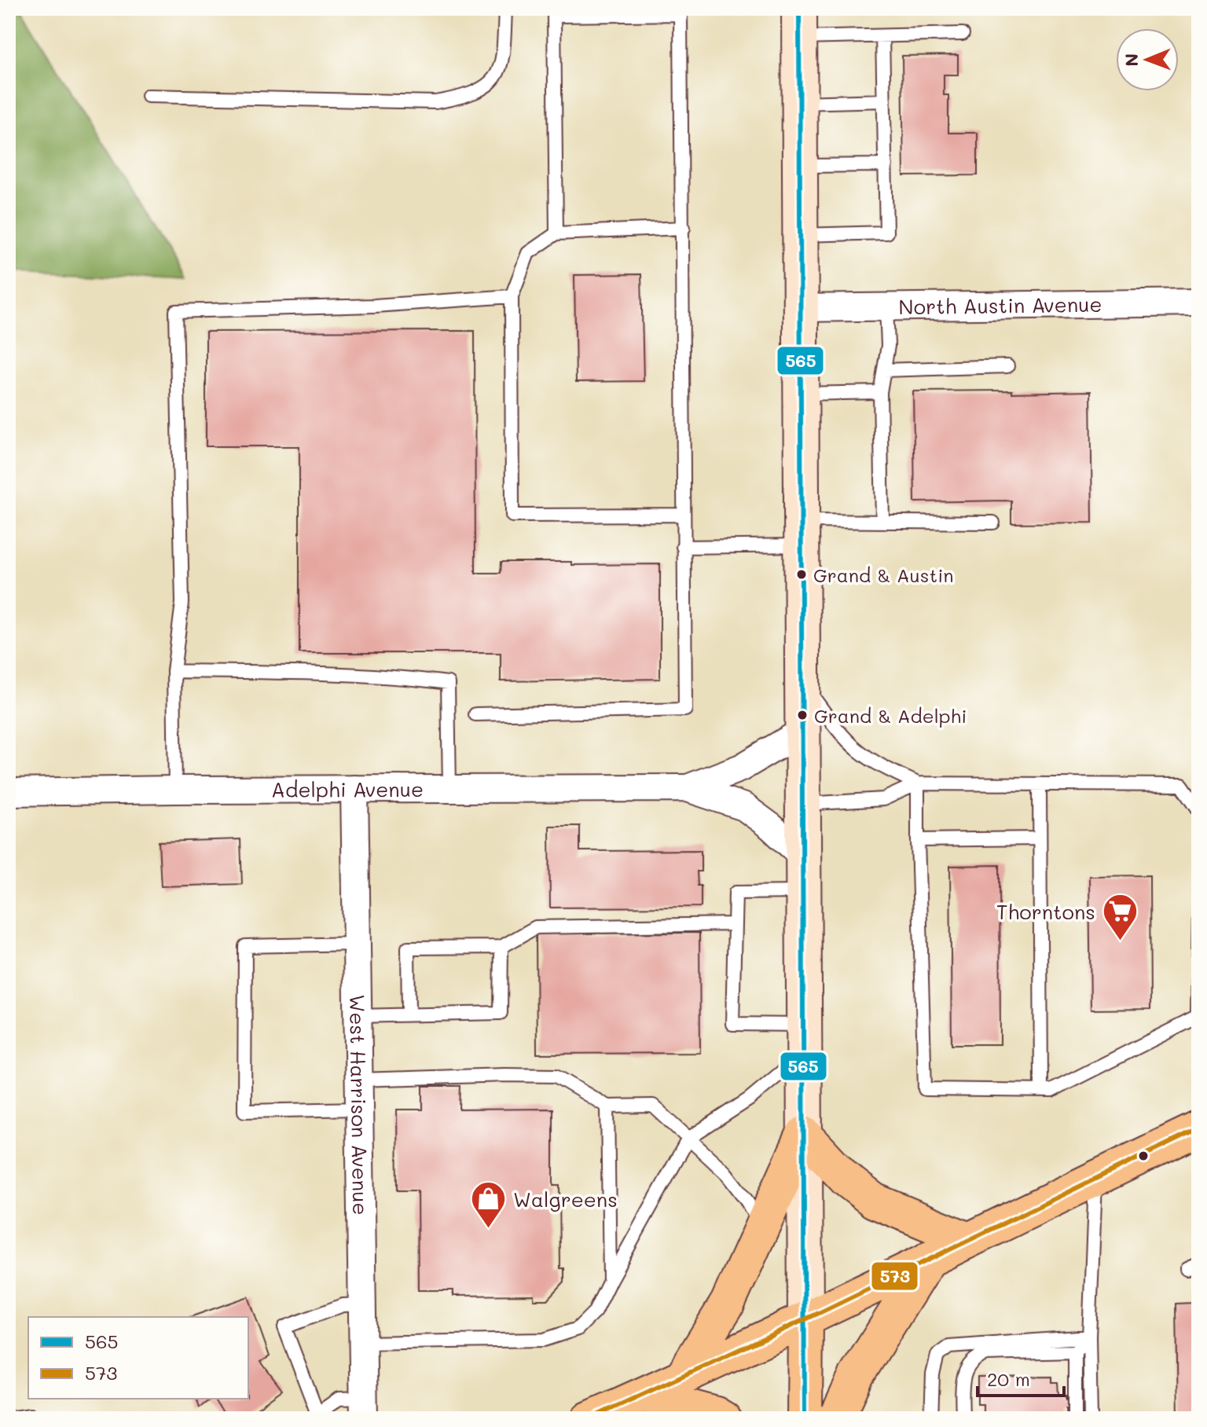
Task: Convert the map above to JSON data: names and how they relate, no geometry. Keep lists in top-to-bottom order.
{
  "streets": {
    "street": ["North Austin Avenue", "Adelphi Avenue", "West Harrison Avenue"]
  },
  "crossings": [
    ["Adelphi Avenue", "West Harrison Avenue"]
  ],
  "places": {
    "other": ["Grand & Austin", "Grand & Adelphi"],
    "supermarket": ["Thorntons"],
    "shop": ["Walgreens"]
  },
  "lines": ["transit line 565", "transit line 573"],
  "legend": ["565", "573"],
  "scale_bar": "20 m",
  "north": "left"
}
